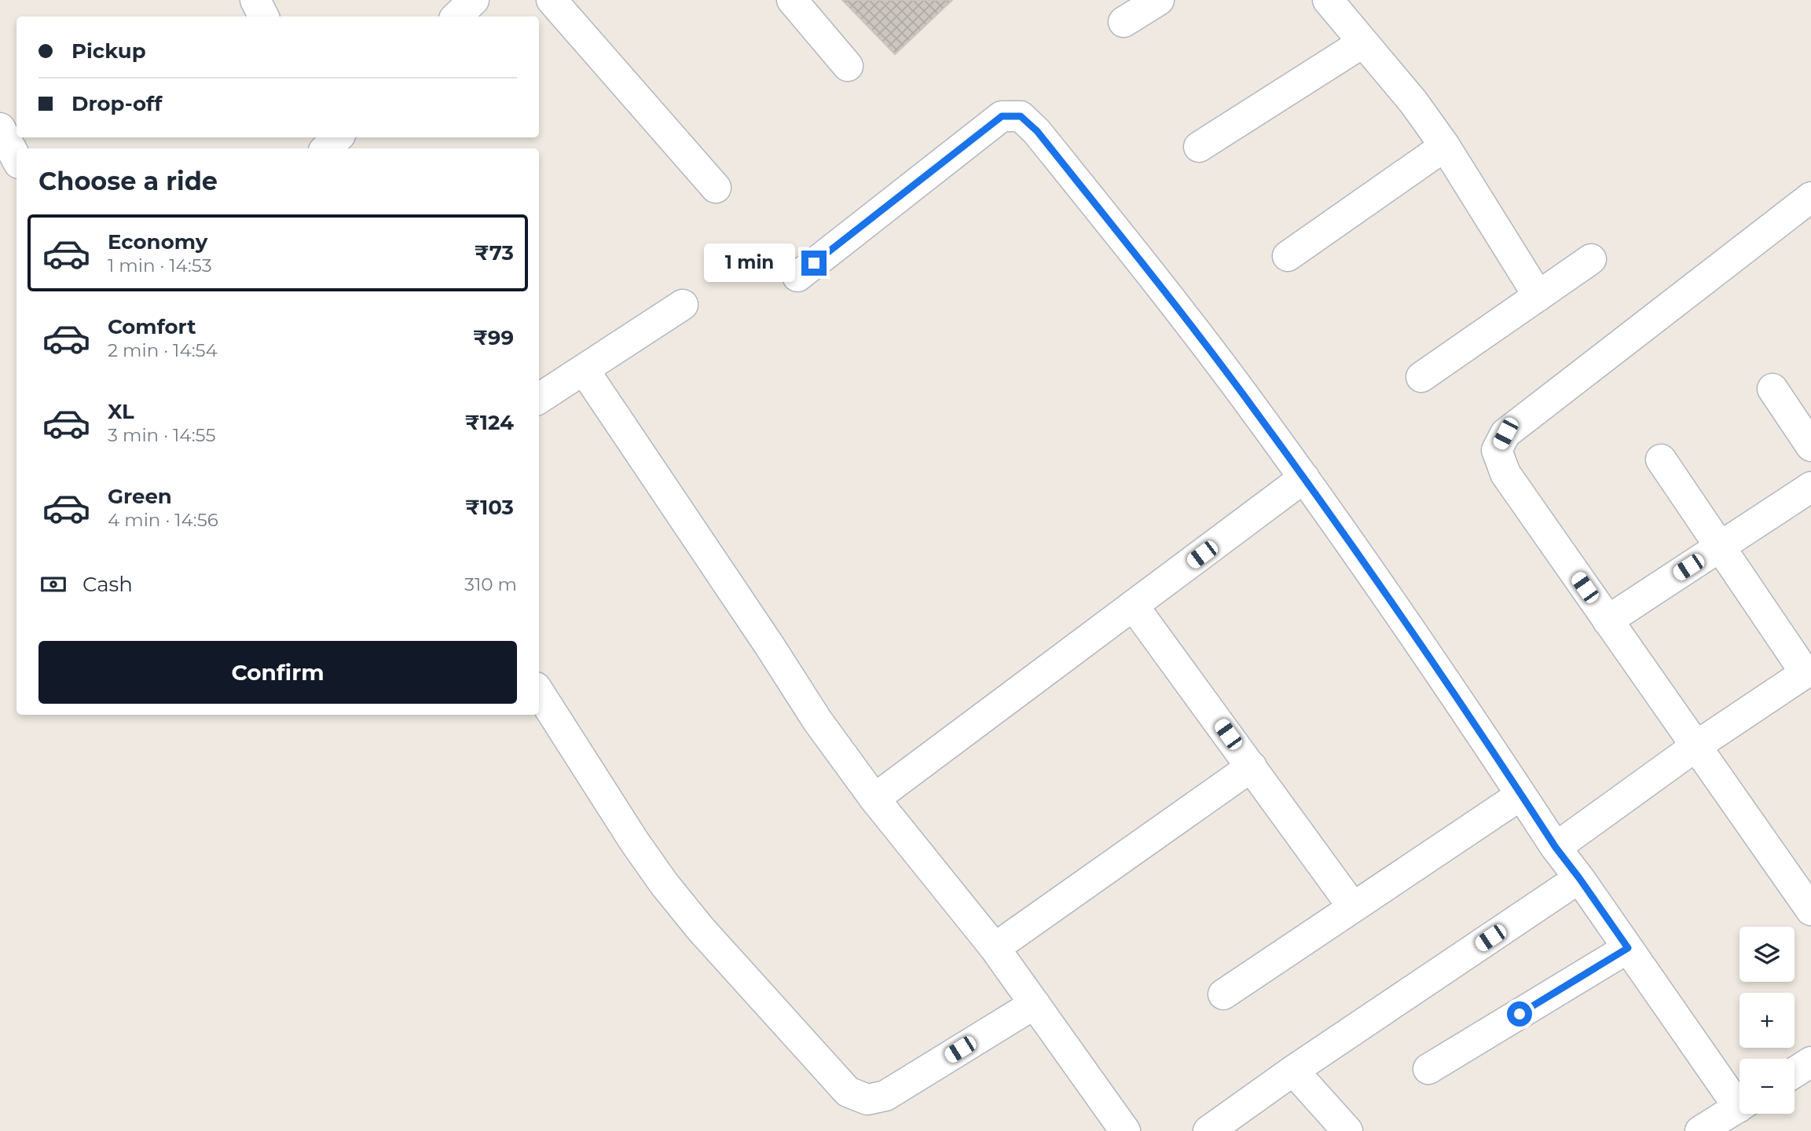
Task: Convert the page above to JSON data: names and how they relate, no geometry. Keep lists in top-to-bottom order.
{
  "page": {
    "banner": ["Pickup", "Drop-off"],
    "heading": "Choose a ride",
    "list": [
      {
        "name": "Economy",
        "note": "1 min · 14:53",
        "value": "₹73"
      },
      {
        "name": "Comfort",
        "note": "2 min · 14:54",
        "value": "₹99"
      },
      {
        "name": "XL",
        "note": "3 min · 14:55",
        "value": "₹124"
      },
      {
        "name": "Green",
        "note": "4 min · 14:56",
        "value": "₹103"
      }
    ],
    "bubble": "1 min",
    "pay": ["Cash", "310 m"],
    "buttons": "Confirm",
    "map_buttons": ["+", "−"]
  }
}
